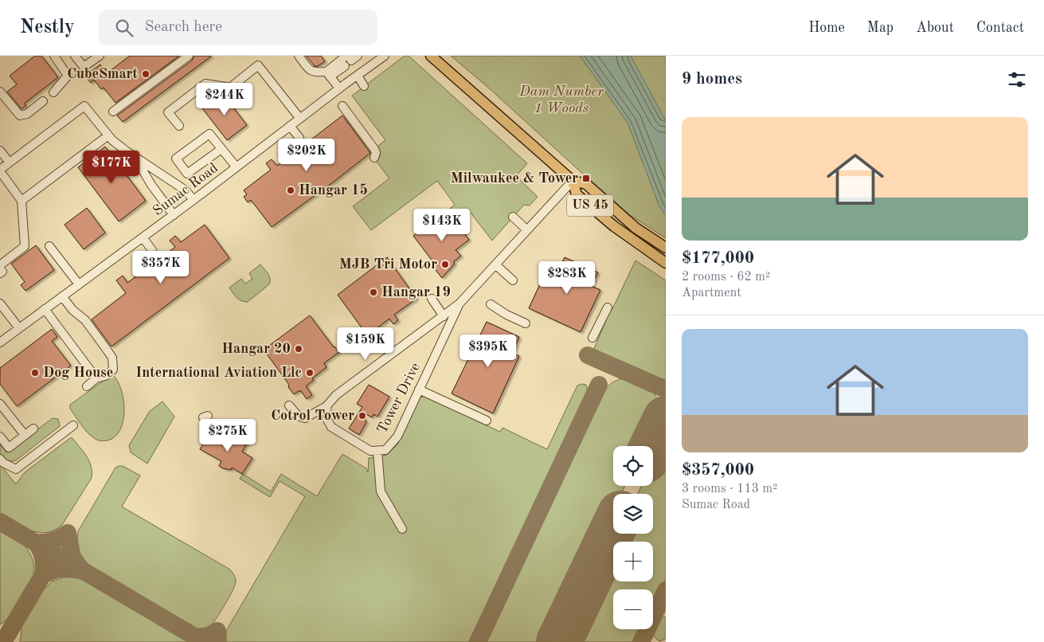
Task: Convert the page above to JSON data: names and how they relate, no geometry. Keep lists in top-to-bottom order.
{
  "streets": {
    "main road": ["US 45"],
    "street": ["Sumac Road", "Tower Drive"]
  },
  "crossings": [
    ["US 45", "Tower Drive"]
  ],
  "parks": ["Dam Number 1 Woods"],
  "places": {
    "other": [
      "CubeSmart",
      "Hangar 15",
      "MJB Tri Motor",
      "Hangar 19",
      "Hangar 20",
      "Dog House",
      "International Aviation Llc",
      "Cotrol Tower"
    ],
    "transit": ["Milwaukee & Tower"]
  },
  "page": {
    "header": "Nestly",
    "search": "Search here",
    "nav": [
      "Home",
      "Map",
      "About",
      "Contact"
    ],
    "heading": "9 homes",
    "price": [
      "$244K",
      "$202K",
      "$177K",
      "$143K",
      "$357K",
      "$283K",
      "$159K",
      "$395K",
      "$275K"
    ],
    "list": [
      {
        "name": "$177,000",
        "note": "2 rooms · 62 m² · Apartment"
      },
      {
        "name": "$357,000",
        "note": "3 rooms · 113 m² · Sumac Road"
      }
    ],
    "map_buttons": ["+", "−"]
  }
}
